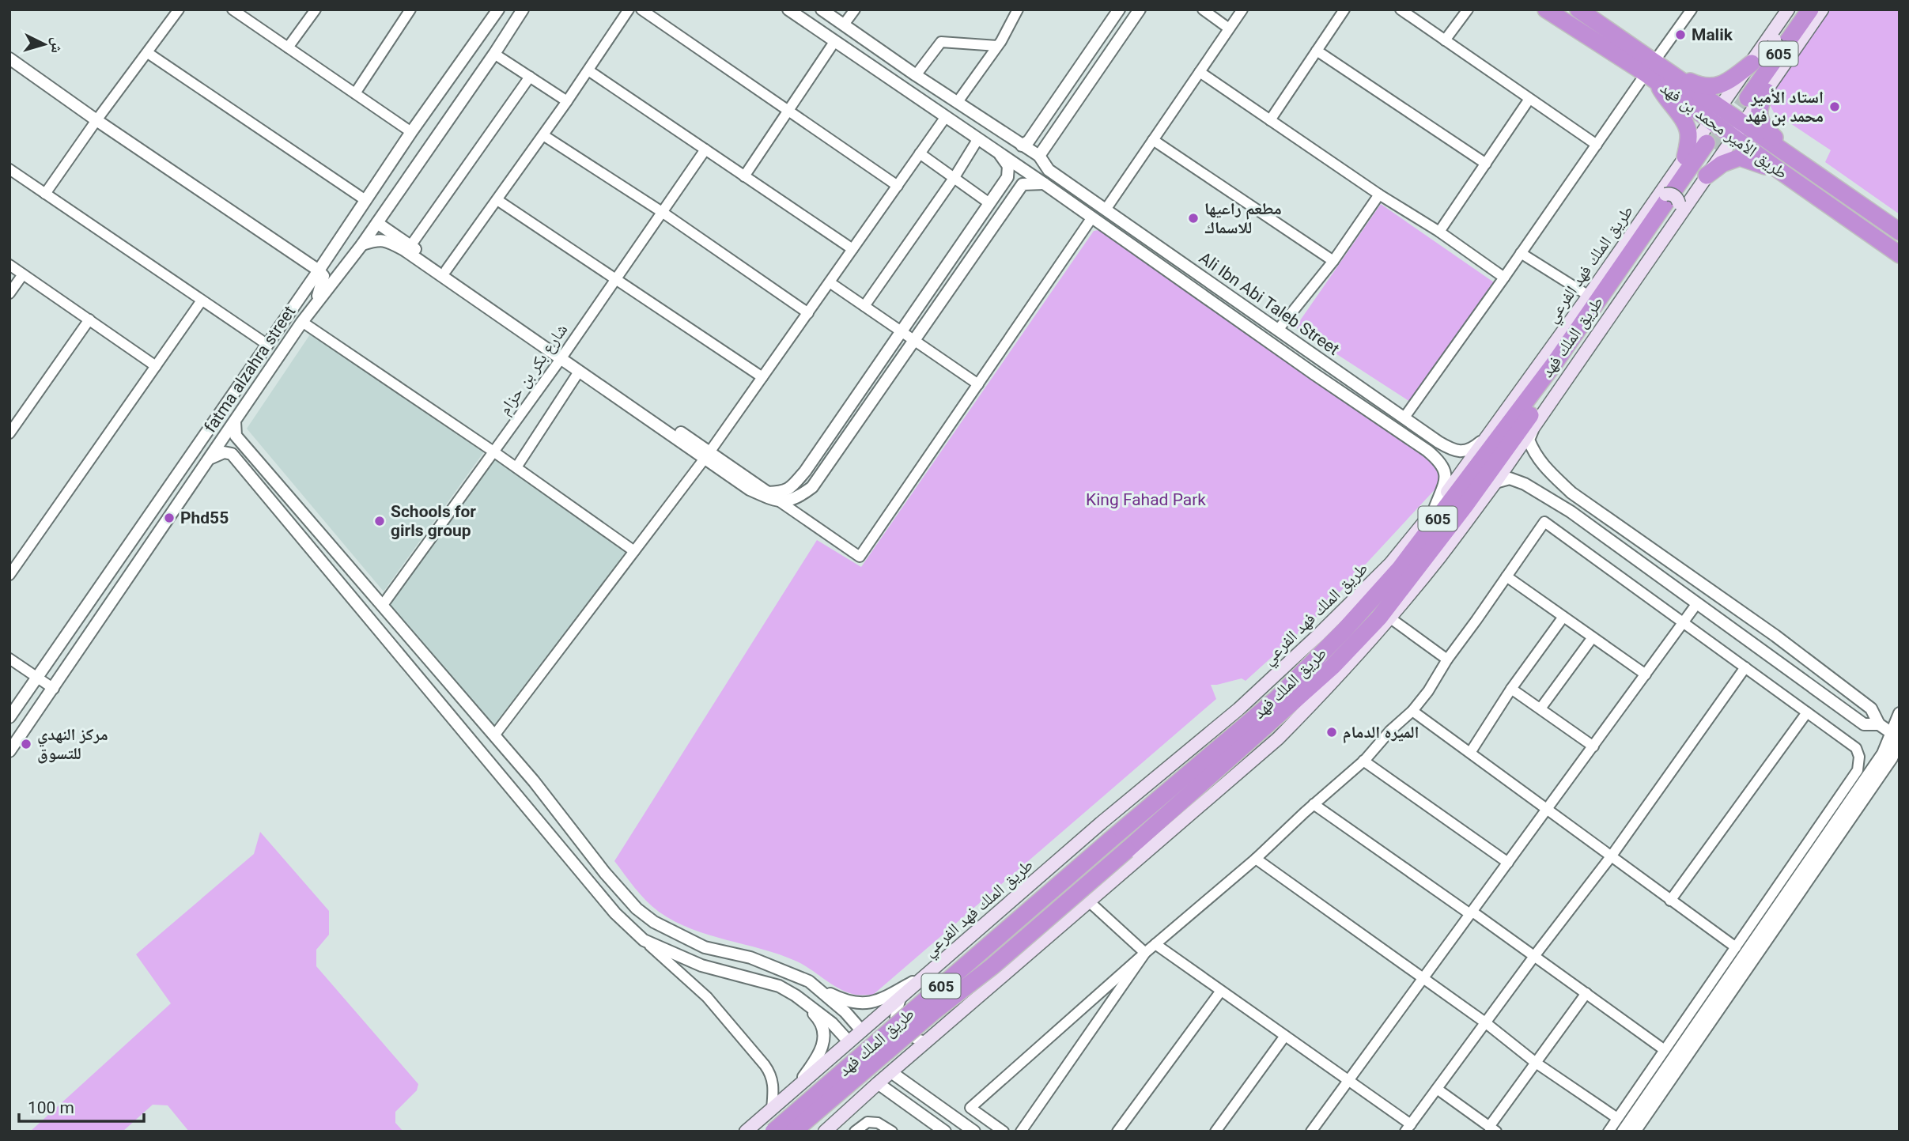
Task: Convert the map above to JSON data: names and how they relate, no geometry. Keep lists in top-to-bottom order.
{
  "streets": {
    "highway": ["605", "طريق الأمير محمد بن فهد", "طريق الملك فهد"],
    "main road": ["طريق الملك فهد الفرعي"],
    "street": ["Ali Ibn Abi Taleb Street", "fatma alzahra street", "شارع بكر بن حزام"]
  },
  "crossings": [
    ["طريق الأمير محمد بن فهد", "طريق الملك فهد الفرعي"],
    ["طريق الملك فهد الفرعي", "Ali Ibn Abi Taleb Street"]
  ],
  "parks": ["King Fahad Park"],
  "places": [
    "Malik",
    "استاد الأمير محمد بن فهد",
    "مطعم راعيها للاسماك",
    "Phd55",
    "Schools for girls group",
    "الميره الدمام",
    "مركز النهدي للتسوق"
  ],
  "scale_bar": "100 m",
  "north": "right"
}
